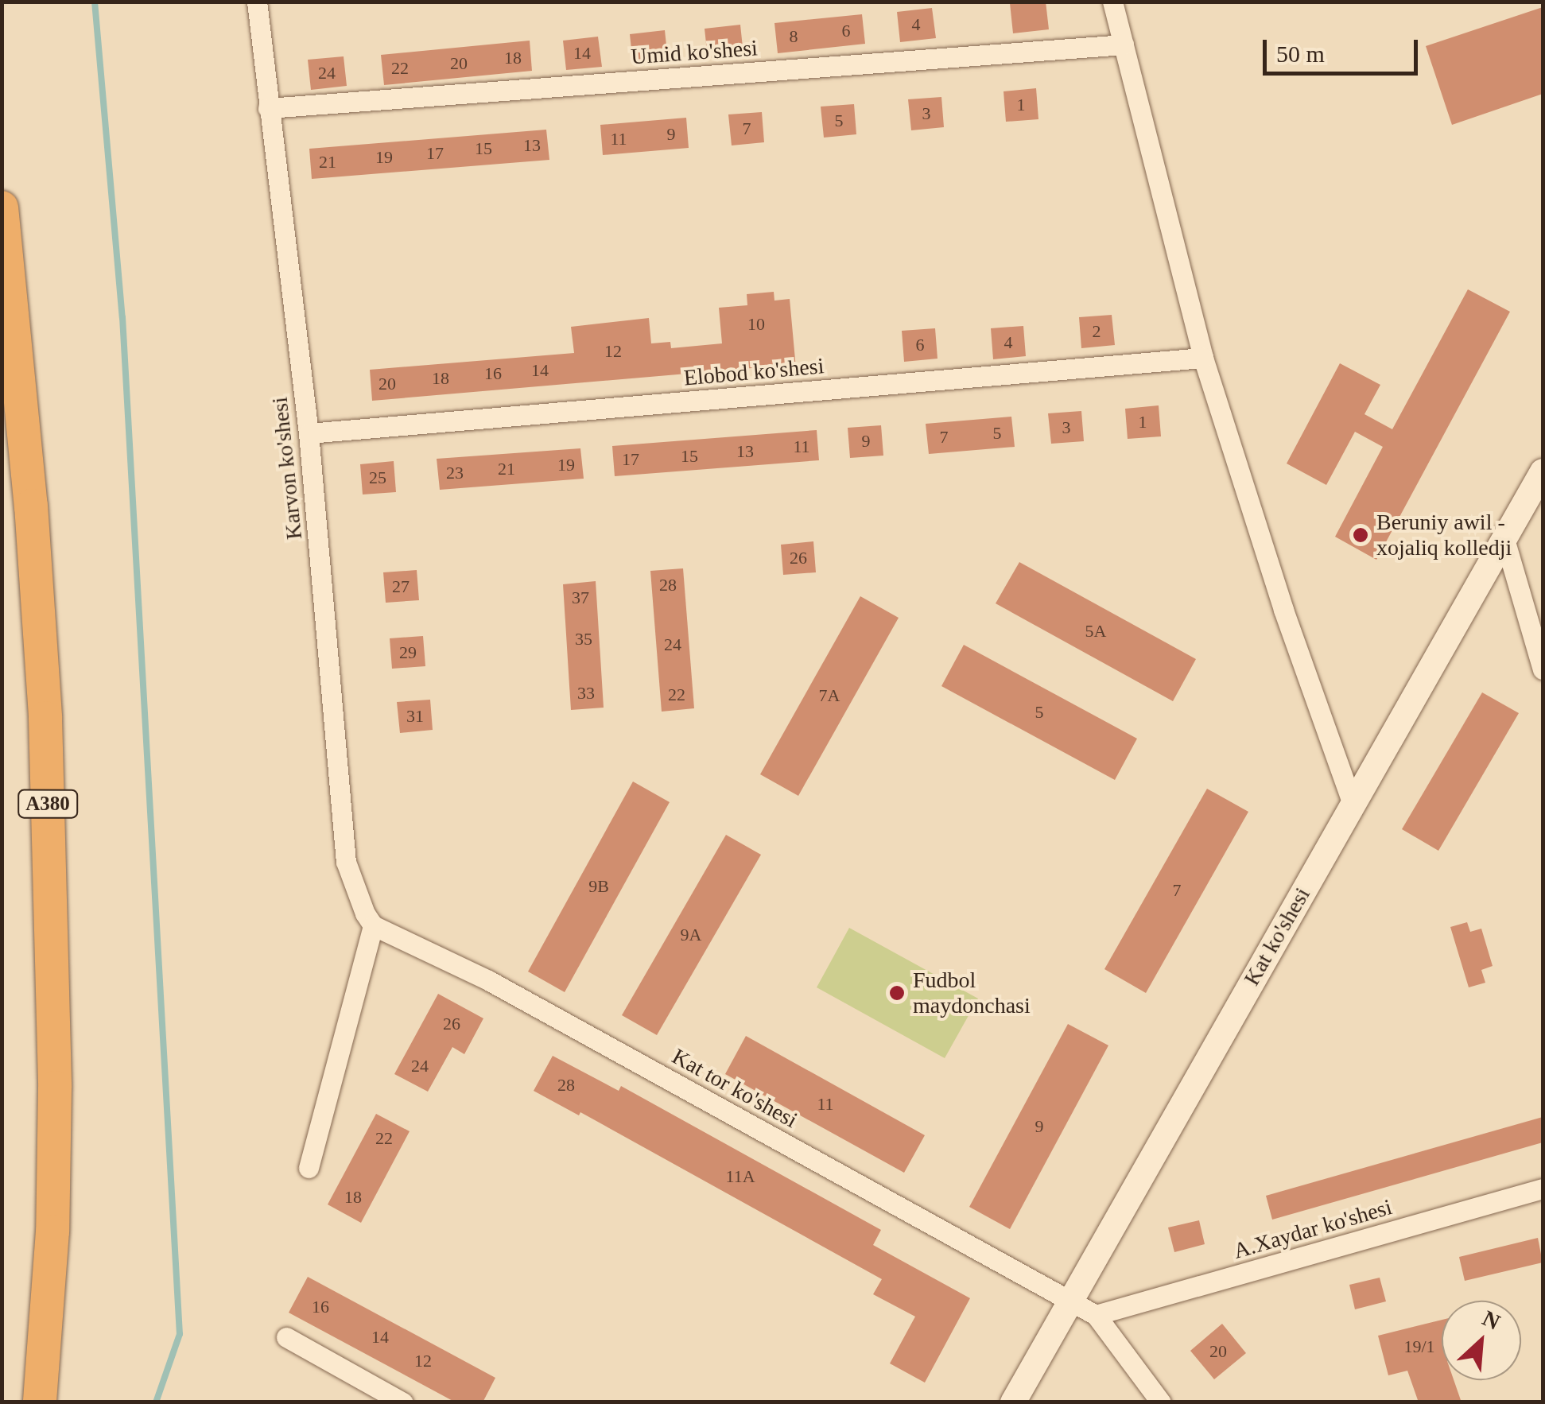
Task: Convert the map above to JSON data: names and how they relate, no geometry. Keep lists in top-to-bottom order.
{
  "streets": {
    "highway": ["A380"],
    "street": [
      "Umid ko'shesi",
      "Elobod ko'shesi",
      "Karvon ko'shesi",
      "Kat ko'shesi",
      "Kat tor ko'shesi",
      "A.Xaydar ko'shesi"
    ]
  },
  "crossings": [
    ["Umid ko'shesi", "Karvon ko'shesi"],
    ["Elobod ko'shesi", "Karvon ko'shesi"],
    ["Karvon ko'shesi", "Kat tor ko'shesi"],
    ["Kat ko'shesi", "Kat tor ko'shesi"],
    ["Kat tor ko'shesi", "A.Xaydar ko'shesi"]
  ],
  "places": ["Beruniy awil - xojaliq kolledji", "Fudbol maydonchasi"],
  "house_numbers": [
    "4",
    "6",
    "8",
    "14",
    "18",
    "20",
    "22",
    "24",
    "1",
    "3",
    "5",
    "7",
    "9",
    "11",
    "13",
    "15",
    "17",
    "19",
    "21",
    "10",
    "2",
    "4",
    "6",
    "12",
    "14",
    "16",
    "18",
    "20",
    "1",
    "3",
    "5",
    "7",
    "9",
    "11",
    "13",
    "15",
    "17",
    "19",
    "21",
    "23",
    "25",
    "26",
    "28",
    "27",
    "37",
    "5A",
    "35",
    "24",
    "29",
    "33",
    "22",
    "7A",
    "5",
    "31",
    "9B",
    "7",
    "9A",
    "26",
    "24",
    "28",
    "11",
    "9",
    "22",
    "11A",
    "18",
    "16",
    "14",
    "19/1",
    "20",
    "12"
  ],
  "scale_bar": "50 m",
  "north": "top right"
}
